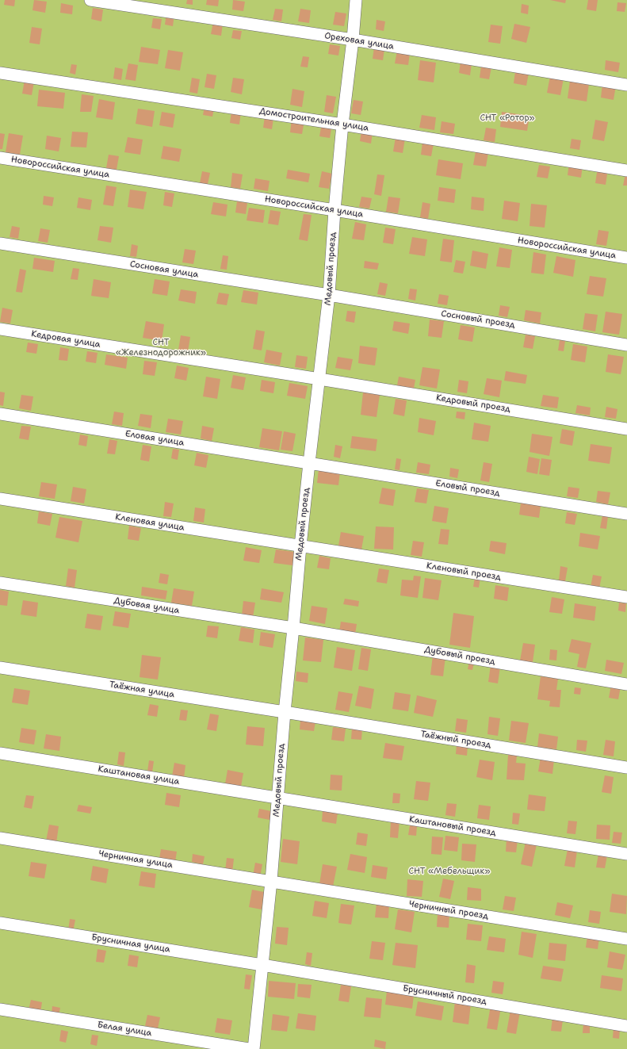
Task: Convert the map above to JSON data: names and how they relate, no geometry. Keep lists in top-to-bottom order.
{
  "streets": {
    "street": [
      "Ореховая улица",
      "Домостроительная улица",
      "Новороссийская улица",
      "Медовый проезд",
      "Сосновая улица",
      "Сосновый проезд",
      "Кедровая улица",
      "Кедровый проезд",
      "Еловая улица",
      "Еловый проезд",
      "Кленовая улица",
      "Кленовый проезд",
      "Дубовая улица",
      "Дубовый проезд",
      "Таёжная улица",
      "Таёжный проезд",
      "Каштановая улица",
      "Каштановый проезд",
      "Черничная улица",
      "Черничный проезд",
      "Брусничная улица",
      "Брусничный проезд",
      "Белая улица"
    ]
  },
  "crossings": [
    ["Ореховая улица", "Медовый проезд"],
    ["Домостроительная улица", "Медовый проезд"],
    ["Новороссийская улица", "Медовый проезд"],
    ["Медовый проезд", "Сосновая улица"],
    ["Медовый проезд", "Сосновый проезд"],
    ["Медовый проезд", "Кедровая улица"],
    ["Медовый проезд", "Кедровый проезд"],
    ["Медовый проезд", "Еловая улица"],
    ["Медовый проезд", "Еловый проезд"],
    ["Медовый проезд", "Кленовая улица"],
    ["Медовый проезд", "Кленовый проезд"],
    ["Медовый проезд", "Дубовая улица"],
    ["Медовый проезд", "Дубовый проезд"],
    ["Медовый проезд", "Таёжная улица"],
    ["Медовый проезд", "Таёжный проезд"],
    ["Медовый проезд", "Каштановая улица"],
    ["Медовый проезд", "Каштановый проезд"],
    ["Медовый проезд", "Черничная улица"],
    ["Медовый проезд", "Черничный проезд"],
    ["Медовый проезд", "Брусничная улица"],
    ["Медовый проезд", "Брусничный проезд"],
    ["Сосновая улица", "Сосновый проезд"],
    ["Кедровая улица", "Кедровый проезд"],
    ["Еловая улица", "Еловый проезд"],
    ["Кленовая улица", "Кленовый проезд"],
    ["Дубовая улица", "Дубовый проезд"],
    ["Таёжная улица", "Таёжный проезд"],
    ["Каштановая улица", "Каштановый проезд"],
    ["Черничная улица", "Черничный проезд"],
    ["Брусничная улица", "Брусничный проезд"]
  ],
  "parks": ["СНТ «Ротор»", "СНТ «Железнодорожник»", "СНТ «Мебельщик»"]
}
